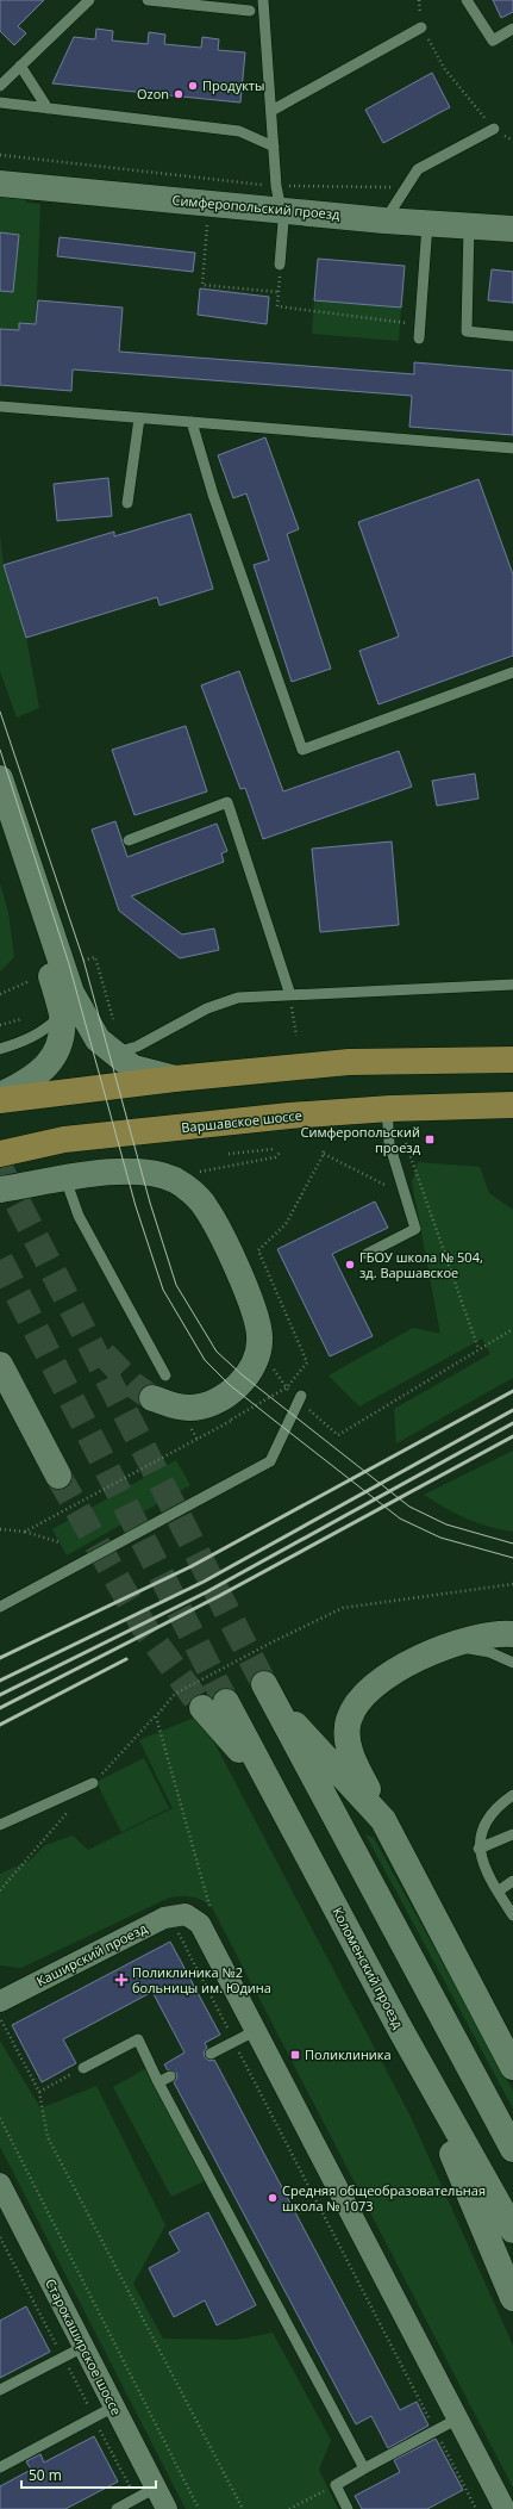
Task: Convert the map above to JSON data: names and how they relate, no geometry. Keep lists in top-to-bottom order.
{
  "streets": {
    "main road": ["Симферопольский проезд", "Варшавское шоссе", "Коломенский проезд"],
    "street": ["Каширский проезд", "Старокаширское шоссе"]
  },
  "places": {
    "other": [
      "Продукты",
      "Ozon",
      "ГБОУ школа № 504, зд. Варшавское",
      "Средняя общеобразовательная школа № 1073"
    ],
    "transit": ["Симферопольский проезд", "Поликлиника"],
    "health": ["Поликлиника №2 больницы им. Юдина"]
  },
  "scale_bar": "50 m"
}
